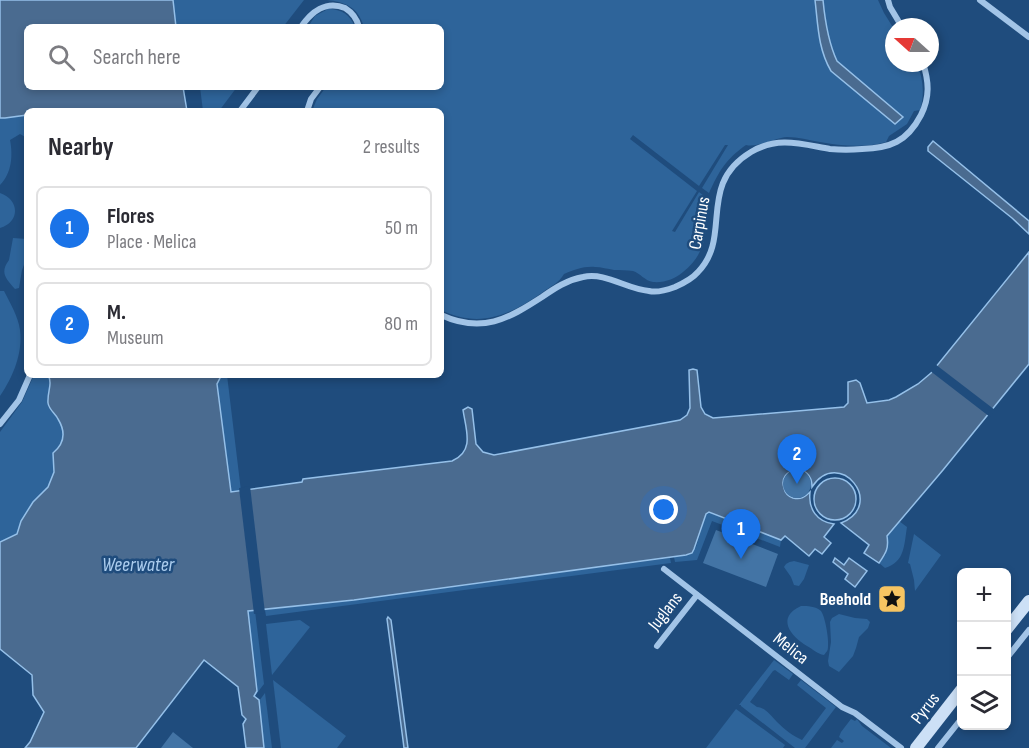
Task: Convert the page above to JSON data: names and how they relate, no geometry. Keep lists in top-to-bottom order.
{
  "streets": {
    "street": [
      "Carpinus",
      "Juglans",
      "Melica",
      "Pyrus"
    ]
  },
  "crossings": [
    ["Juglans", "Melica"]
  ],
  "water": ["Weerwater"],
  "places": {
    "place": ["Beehold"]
  },
  "north": "left",
  "page": {
    "search": "Search here",
    "heading": ["Nearby", "2 results"],
    "list": [
      {
        "mark": "1",
        "name": "Flores",
        "note": "Place · Melica",
        "value": "50 m"
      },
      {
        "mark": "2",
        "name": "M.",
        "note": "Museum",
        "value": "80 m"
      }
    ],
    "pins": ["2", "1"],
    "map_buttons": ["+", "−"]
  }
}
